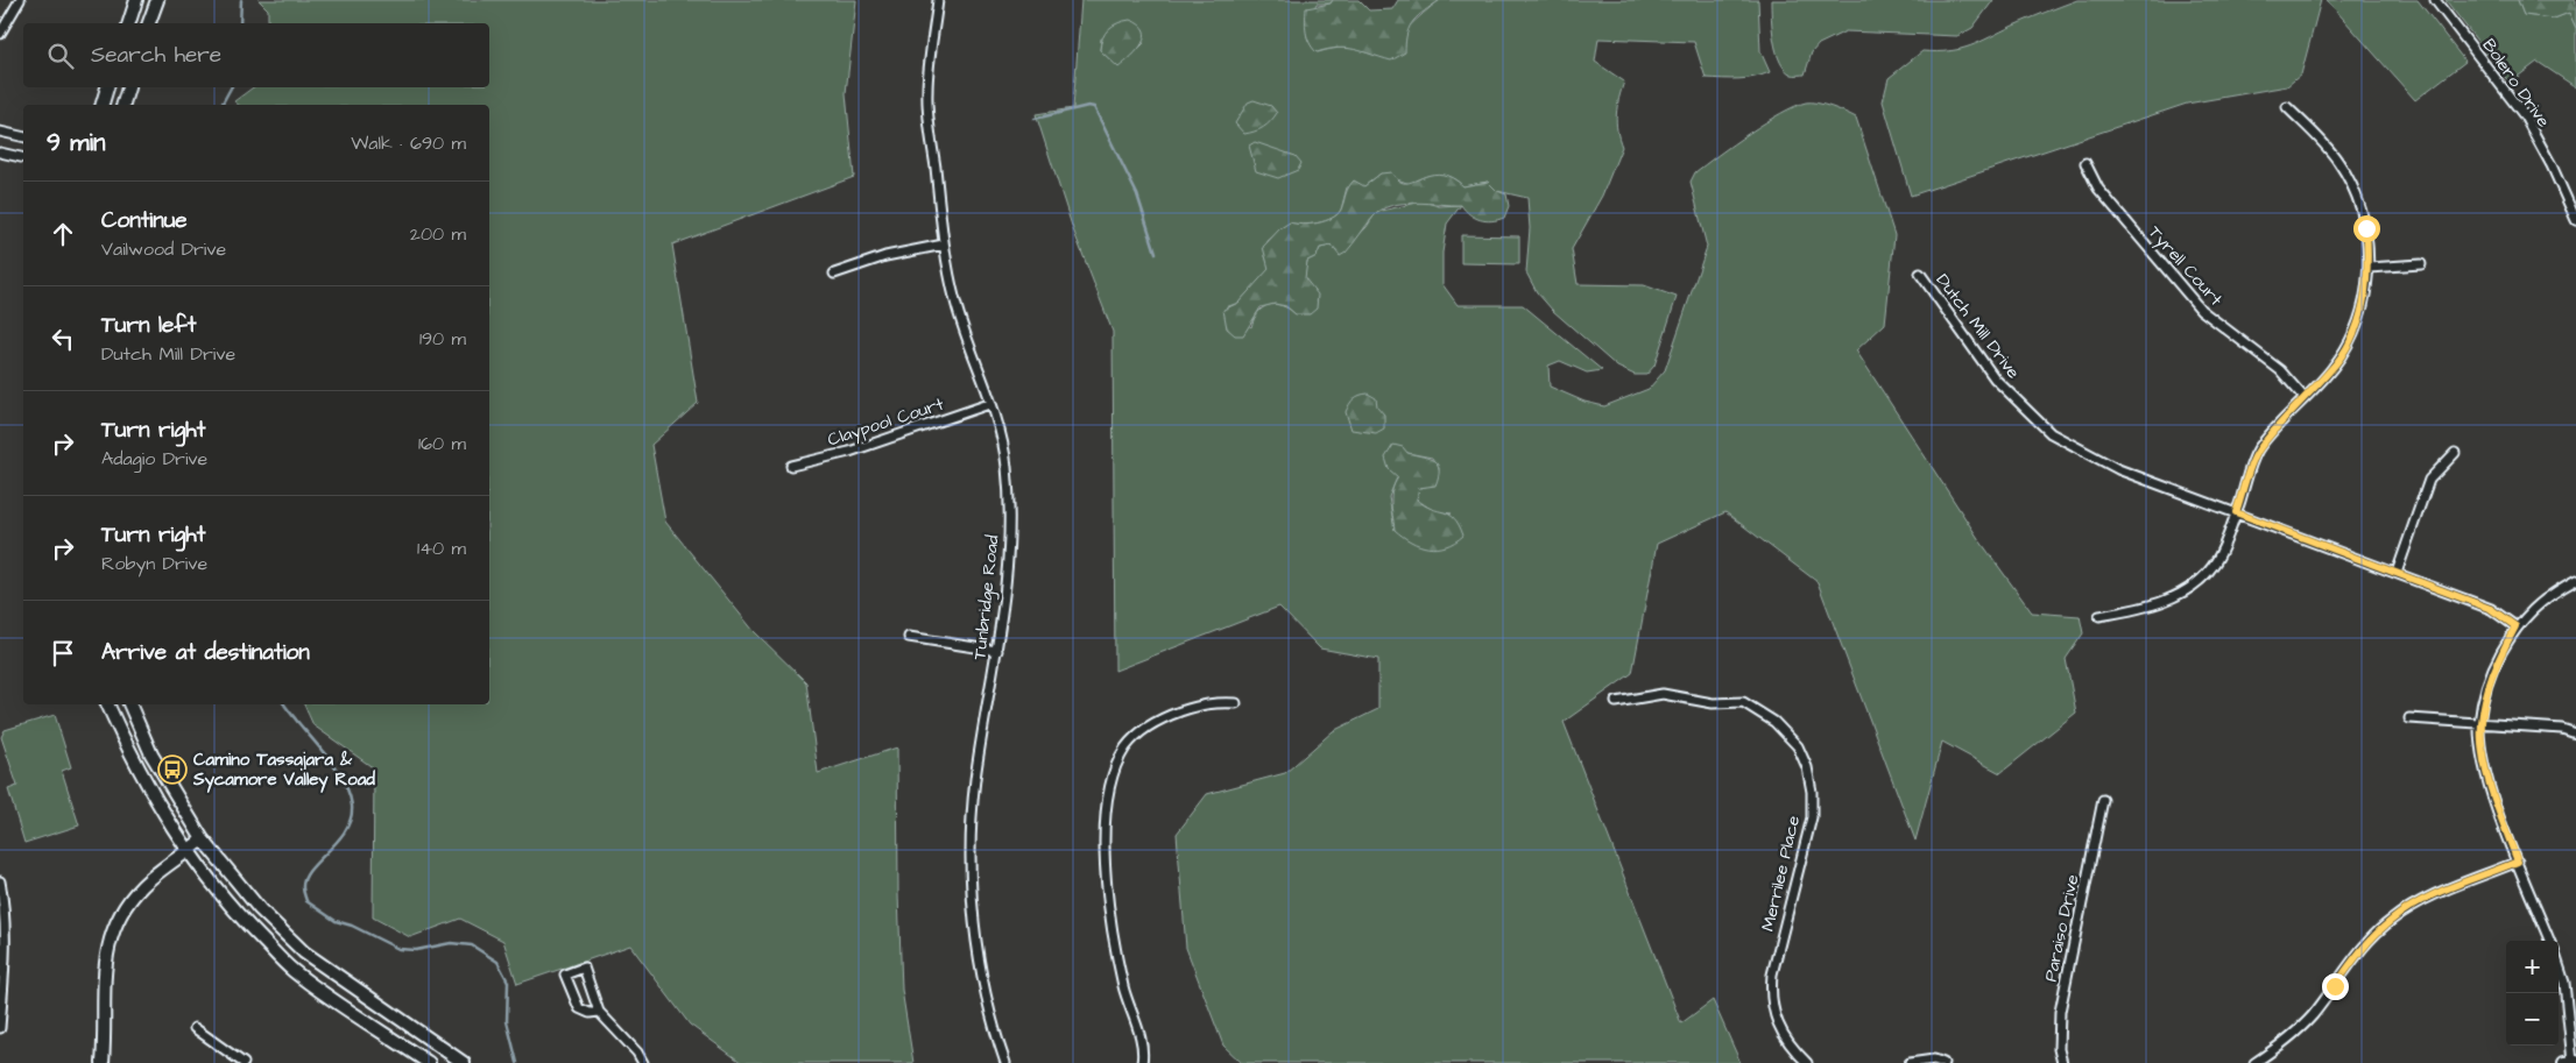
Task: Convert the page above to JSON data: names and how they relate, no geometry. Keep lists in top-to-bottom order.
{
  "streets": {
    "street": [
      "Bolero Drive",
      "Tyrell Court",
      "Dutch Mill Drive",
      "Claypool Court",
      "Tunbridge Road",
      "Merrilee Place",
      "Paraiso Drive"
    ]
  },
  "crossings": [
    ["Claypool Court", "Tunbridge Road"]
  ],
  "places": {
    "bus stop": ["Camino Tassajara & Sycamore Valley Road"]
  },
  "page": {
    "search": "Search here",
    "heading": ["9 min", "Walk · 690 m"],
    "list": [
      ["Continue", "Vailwood Drive", "200 m"],
      ["Turn left", "Dutch Mill Drive", "190 m"],
      ["Turn right", "Adagio Drive", "160 m"],
      ["Turn right", "Robyn Drive", "140 m"],
      "Arrive at destination"
    ],
    "map_buttons": ["+", "−"]
  }
}
